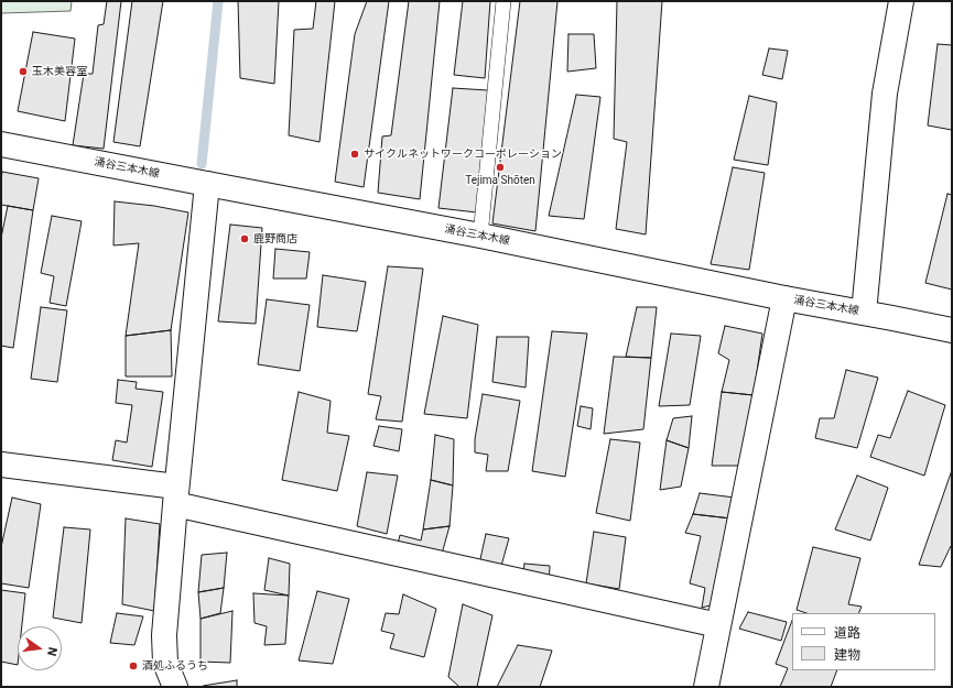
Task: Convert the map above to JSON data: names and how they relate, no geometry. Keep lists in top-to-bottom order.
{
  "streets": {
    "street": ["涌谷三本木線"]
  },
  "places": [
    "玉木美容室",
    "サイクルネットワークコーポレーション",
    "Tejima Shōten",
    "鹿野商店",
    "酒処ふるうち"
  ],
  "legend": ["道路", "建物"],
  "north": "right"
}
